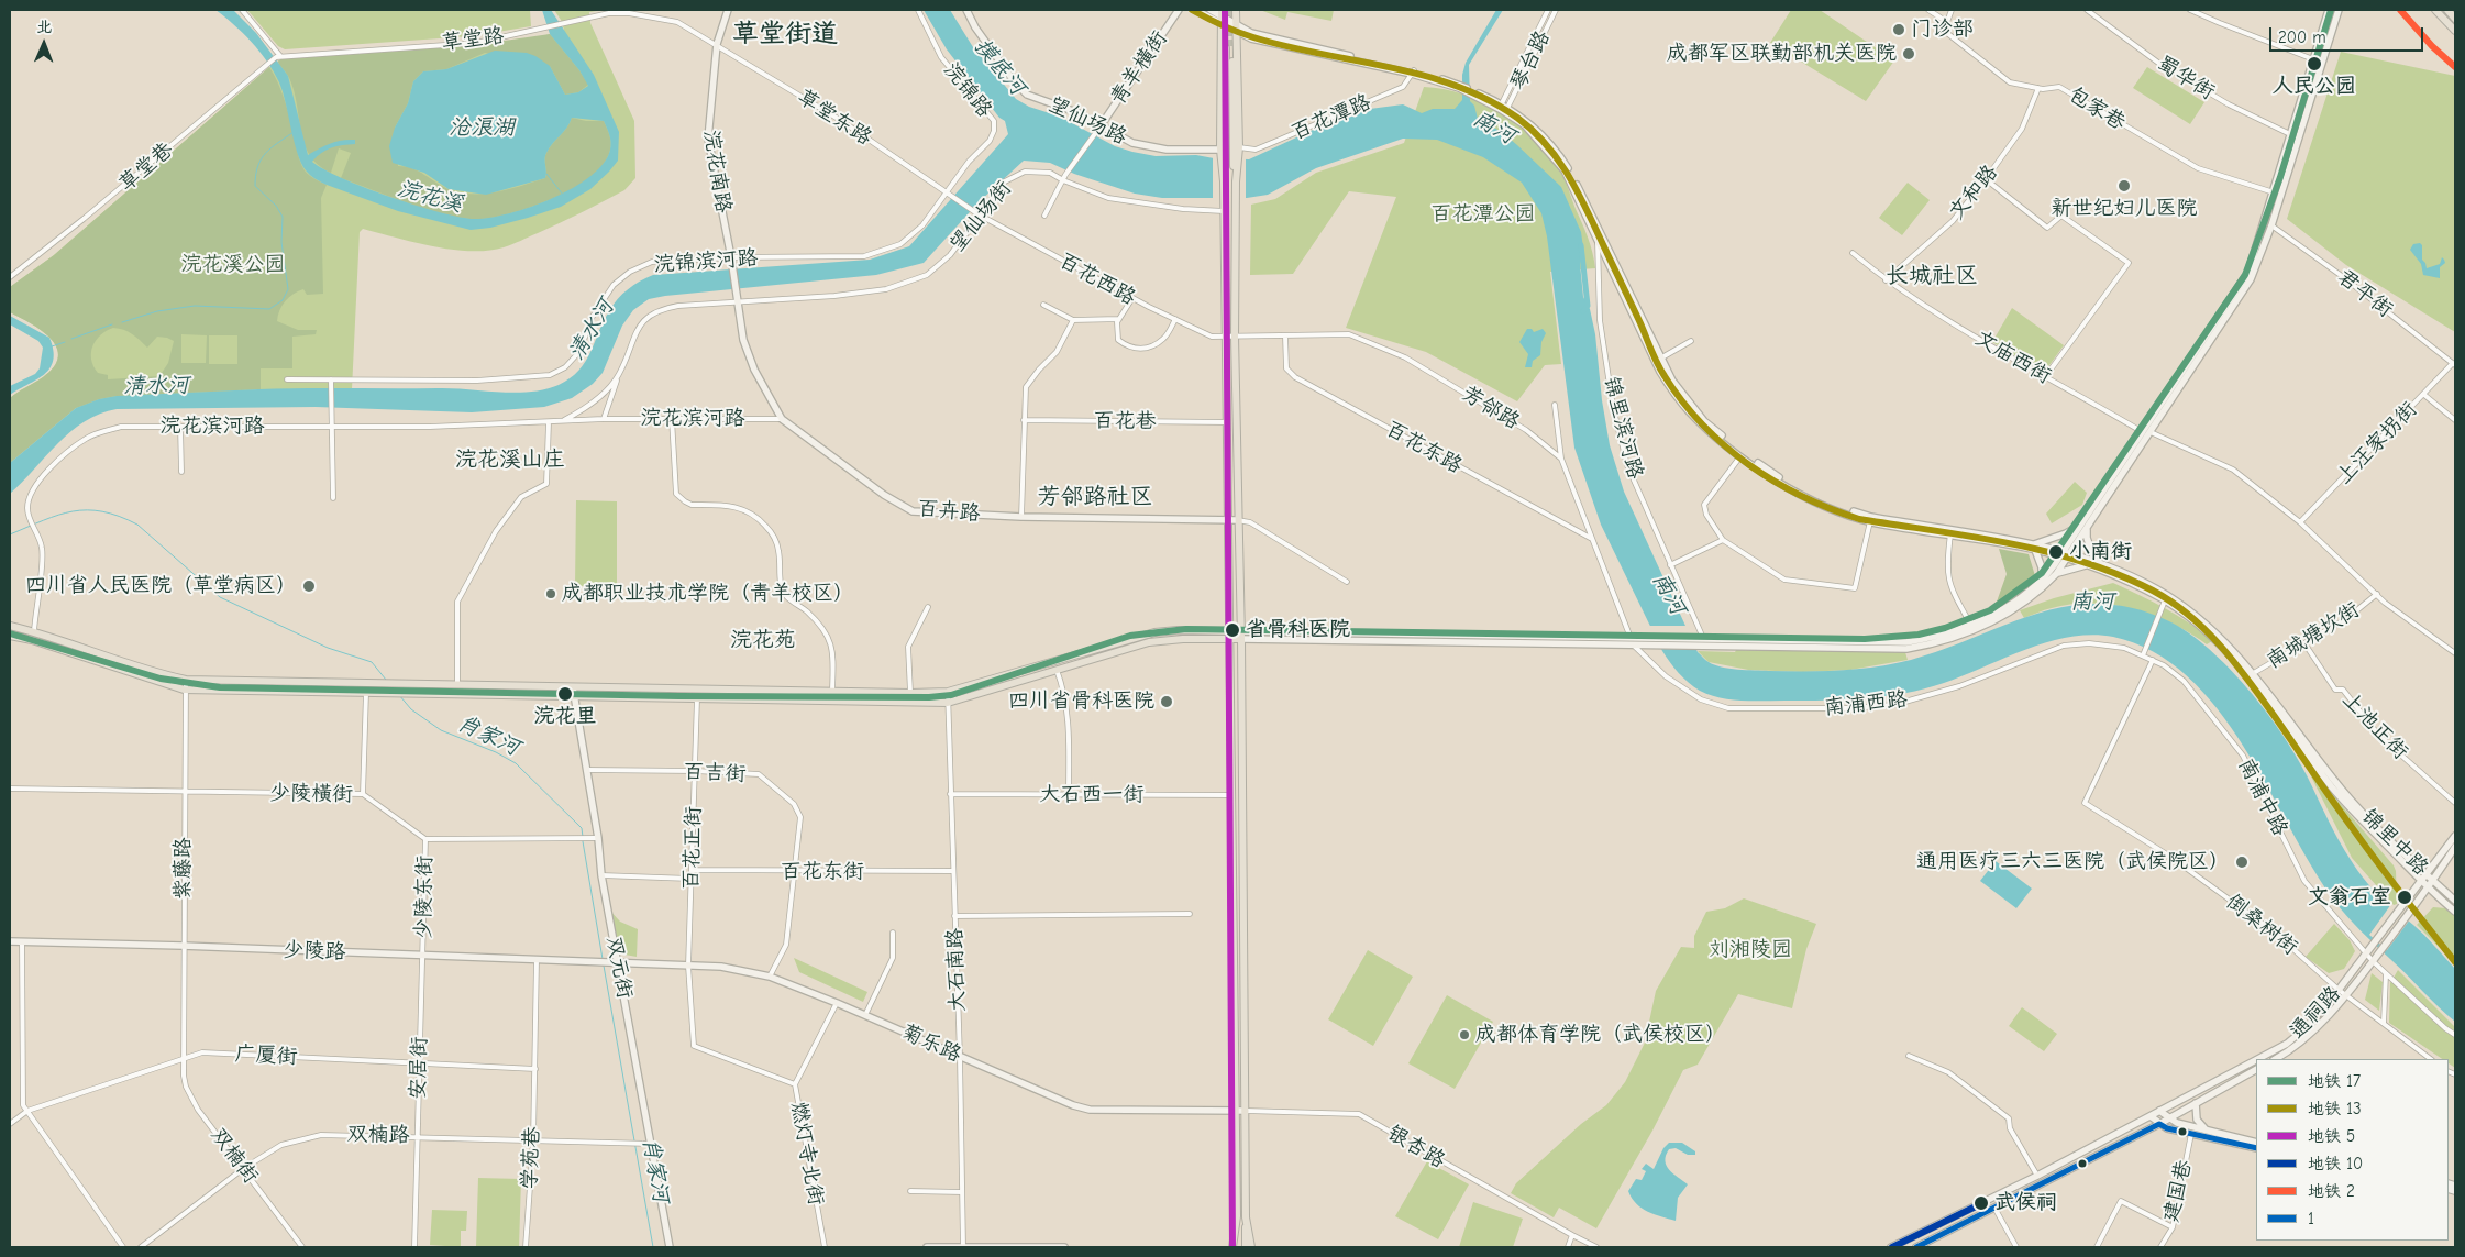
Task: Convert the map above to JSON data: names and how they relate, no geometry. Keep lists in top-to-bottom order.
{
  "streets": {
    "main road": [
      "青羊横街",
      "望仙场路",
      "浣花南路",
      "百卉路",
      "锦里中路",
      "少陵路",
      "双元街",
      "通祠路",
      "菊乐路"
    ],
    "street": [
      "草堂路",
      "琴台路",
      "蜀华街",
      "浣锦路",
      "包家巷",
      "草堂东路",
      "百花潭路",
      "草堂巷",
      "文和路",
      "望仙场街",
      "浣锦滨河路",
      "百花西路",
      "君平街",
      "文庙西街",
      "芳邻路",
      "浣花滨河路",
      "百花巷",
      "锦里滨河路",
      "上汪家拐街",
      "百花东路",
      "南城塘坎街",
      "南浦西路",
      "上池正街",
      "百吉街",
      "少陵横街",
      "大石西一街",
      "南浦中路",
      "百花正街",
      "紫藤路",
      "百花东街",
      "少陵东街",
      "倒桑树街",
      "大石南路",
      "广厦街",
      "安居街",
      "双楠路",
      "银杏路",
      "燃灯寺北街",
      "双楠街",
      "学苑巷",
      "建国巷"
    ]
  },
  "crossings": [
    ["草堂路", "草堂东路"],
    ["草堂路", "草堂巷"],
    ["草堂路", "浣花南路"],
    ["青羊横街", "望仙场路"],
    ["浣锦路", "草堂东路"],
    ["浣锦路", "浣锦滨河路"],
    ["包家巷", "文和路"],
    ["草堂东路", "浣花南路"],
    ["草堂东路", "浣锦滨河路"],
    ["草堂东路", "百花西路"],
    ["百花潭路", "望仙场路"],
    ["浣花南路", "望仙场街"],
    ["浣花南路", "浣锦滨河路"],
    ["浣花南路", "浣花滨河路"],
    ["浣花南路", "百卉路"],
    ["文和路", "文庙西街"],
    ["望仙场街", "百花西路"],
    ["望仙场街", "浣花滨河路"],
    ["望仙场街", "百卉路"],
    ["百花西路", "芳邻路"],
    ["君平街", "上汪家拐街"],
    ["文庙西街", "上汪家拐街"],
    ["文庙西街", "南城塘坎街"],
    ["芳邻路", "百花东路"],
    ["芳邻路", "南浦西路"],
    ["浣花滨河路", "百卉路"],
    ["南城塘坎街", "上池正街"],
    ["南城塘坎街", "锦里中路"],
    ["南浦西路", "南浦中路"],
    ["百吉街", "百花正街"],
    ["百吉街", "百花东街"],
    ["百吉街", "双元街"],
    ["百吉街", "菊乐路"],
    ["少陵横街", "紫藤路"],
    ["少陵横街", "少陵东街"],
    ["大石西一街", "大石南路"],
    ["南浦中路", "倒桑树街"],
    ["南浦中路", "通祠路"],
    ["锦里中路", "通祠路"],
    ["百花正街", "百花东街"],
    ["百花正街", "菊乐路"],
    ["百花正街", "燃灯寺北街"],
    ["紫藤路", "少陵路"],
    ["紫藤路", "广厦街"],
    ["紫藤路", "双楠街"],
    ["百花东街", "大石南路"],
    ["少陵东街", "少陵路"],
    ["少陵东街", "安居街"],
    ["倒桑树街", "通祠路"],
    ["少陵路", "双元街"],
    ["少陵路", "菊乐路"],
    ["少陵路", "安居街"],
    ["少陵路", "学苑巷"],
    ["双元街", "菊乐路"],
    ["双元街", "双楠路"],
    ["大石南路", "菊乐路"],
    ["菊乐路", "银杏路"],
    ["菊乐路", "燃灯寺北街"],
    ["广厦街", "安居街"],
    ["广厦街", "双楠街"],
    ["广厦街", "学苑巷"],
    ["安居街", "双楠路"],
    ["双楠路", "双楠街"],
    ["双楠路", "学苑巷"]
  ],
  "districts": [
    "草堂街道",
    "长城社区",
    "浣花溪山庄",
    "芳邻路社区",
    "浣花苑"
  ],
  "water": [
    "摸底河",
    "沧浪湖",
    "南河",
    "浣花溪",
    "清水河",
    "肖家河"
  ],
  "parks": ["百花潭公园", "浣花溪公园", "刘湘陵园"],
  "places": [
    "门诊部",
    "成都军区联勤部机关医院",
    "人民公园",
    "新世纪妇儿医院",
    "小南街",
    "四川省人民医院（草堂病区）",
    "成都职业技术学院（青羊校区）",
    "省骨科医院",
    "浣花里",
    "四川省骨科医院",
    "通用医疗三六三医院（武侯院区）",
    "文翁石室",
    "成都体育学院（武侯校区）",
    "武侯祠"
  ],
  "lines": [
    "metro line 17",
    "metro line 13",
    "metro line 5",
    "metro line 2",
    "transit line 1",
    "metro line 10"
  ],
  "legend": [
    "地铁 17",
    "地铁 13",
    "地铁 5",
    "地铁 10",
    "地铁 2",
    "1"
  ],
  "scale_bar": "200 m",
  "north": "top"
}
